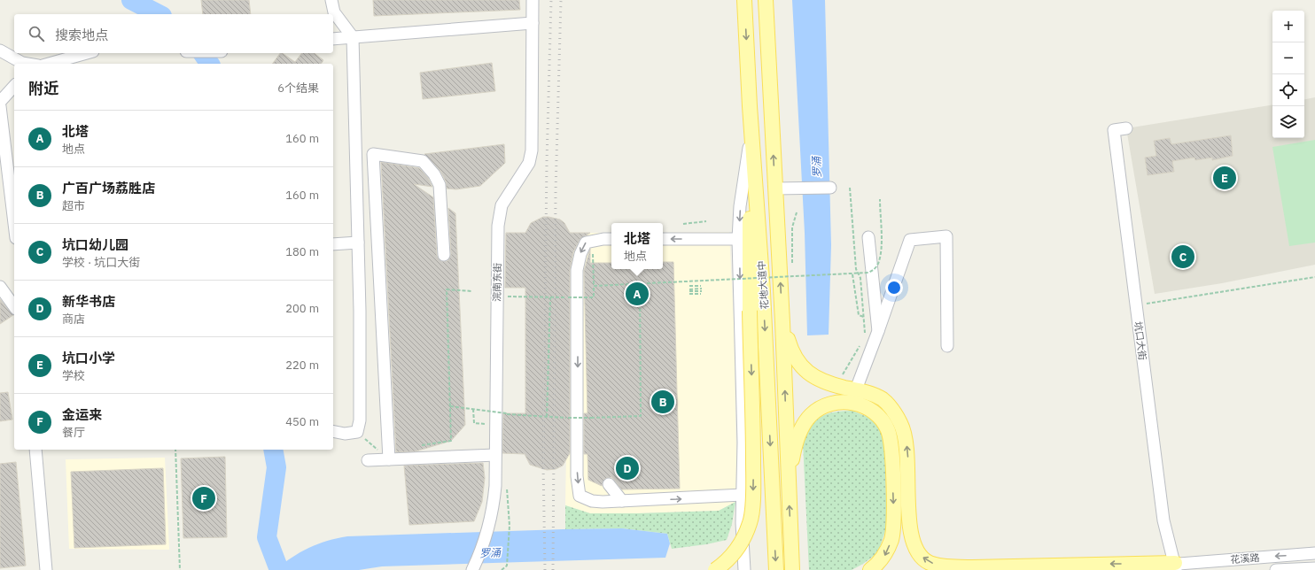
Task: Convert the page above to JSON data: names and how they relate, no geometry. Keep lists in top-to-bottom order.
{
  "streets": {
    "main road": ["花地大道中"],
    "street": ["浣南东街", "坑口大街", "花溪路"]
  },
  "crossings": [
    ["坑口大街", "花溪路"]
  ],
  "one_way": ["花溪路"],
  "water": ["罗涌"],
  "page": {
    "map_buttons": ["+", "−"],
    "search": "搜索地点",
    "heading": ["附近", "6个结果"],
    "list": [
      {
        "mark": "A",
        "name": "北塔",
        "note": "地点",
        "value": "160 m"
      },
      {
        "mark": "B",
        "name": "广百广场荔胜店",
        "note": "超市",
        "value": "160 m"
      },
      {
        "mark": "C",
        "name": "坑口幼儿园",
        "note": "学校 · 坑口大街",
        "value": "180 m"
      },
      {
        "mark": "D",
        "name": "新华书店",
        "note": "商店",
        "value": "200 m"
      },
      {
        "mark": "E",
        "name": "坑口小学",
        "note": "学校",
        "value": "220 m"
      },
      {
        "mark": "F",
        "name": "金运来",
        "note": "餐厅",
        "value": "450 m"
      }
    ],
    "pins": [
      "E",
      "C",
      "A",
      "B",
      "D",
      "F"
    ],
    "popup": ["北塔", "地点"]
  }
}
